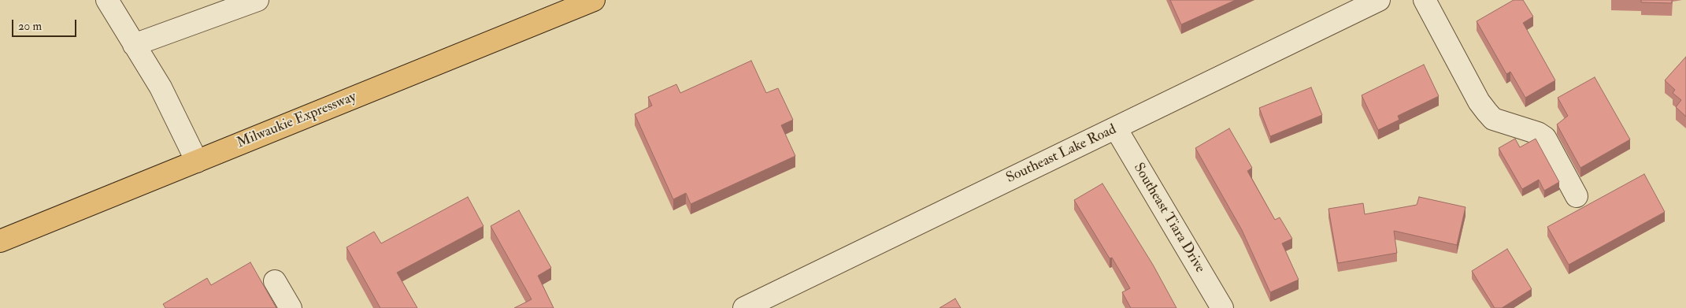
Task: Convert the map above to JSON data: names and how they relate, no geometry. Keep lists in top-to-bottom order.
{
  "streets": {
    "highway": ["Milwaukie Expressway"],
    "street": ["Southeast Lake Road", "Southeast Tiara Drive"]
  },
  "crossings": [
    ["Southeast Lake Road", "Southeast Tiara Drive"]
  ],
  "scale_bar": "20 m"
}
